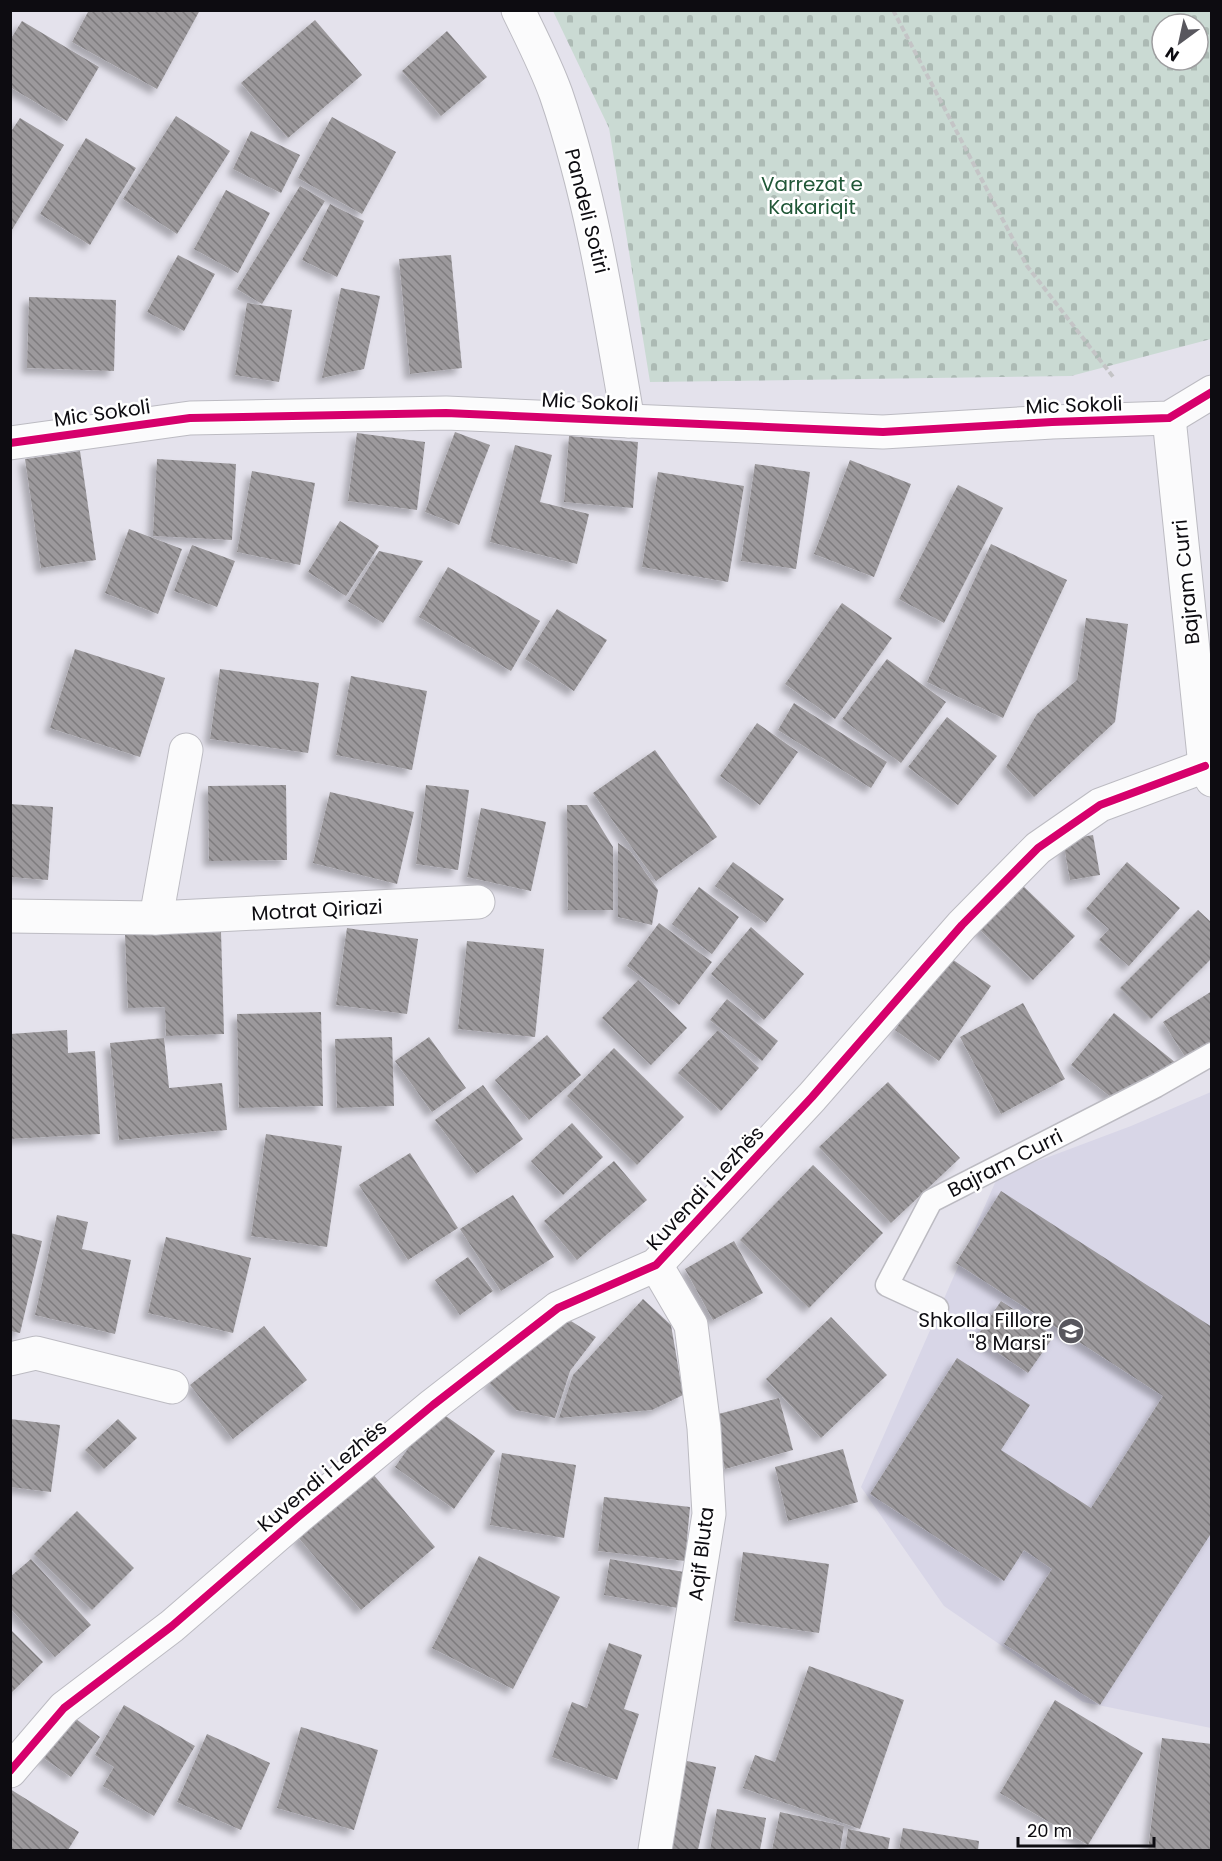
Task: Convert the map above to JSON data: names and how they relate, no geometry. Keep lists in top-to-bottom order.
{
  "streets": {
    "street": [
      "Pandeli Sotiri",
      "Mic Sokoli",
      "Bajram Curri",
      "Motrat Qiriazi",
      "Kuvendi i Lezhës",
      "Aqif Bluta"
    ]
  },
  "crossings": [
    ["Pandeli Sotiri", "Mic Sokoli"],
    ["Mic Sokoli", "Bajram Curri"],
    ["Bajram Curri", "Kuvendi i Lezhës"],
    ["Kuvendi i Lezhës", "Aqif Bluta"]
  ],
  "parks": ["Varrezat e Kakariqit"],
  "places": {
    "school or university": ["Shkolla Fillore \"8 Marsi\""]
  },
  "scale_bar": "20 m",
  "north": "bottom left"
}
